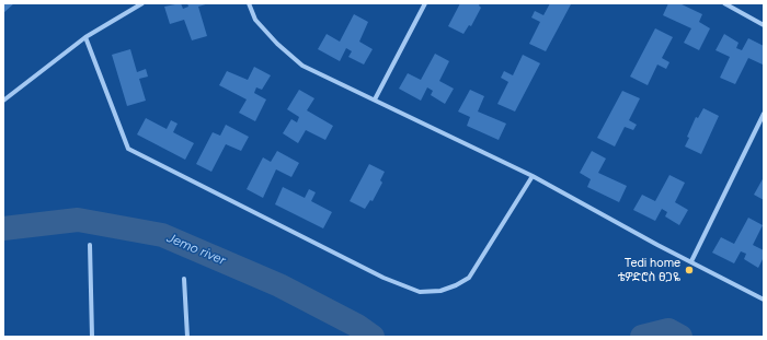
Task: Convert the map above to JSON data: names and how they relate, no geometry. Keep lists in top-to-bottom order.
{
  "water": ["Jemo river"],
  "places": ["Tedi home ቴዎድሮስ ፀጋዬ"]
}
